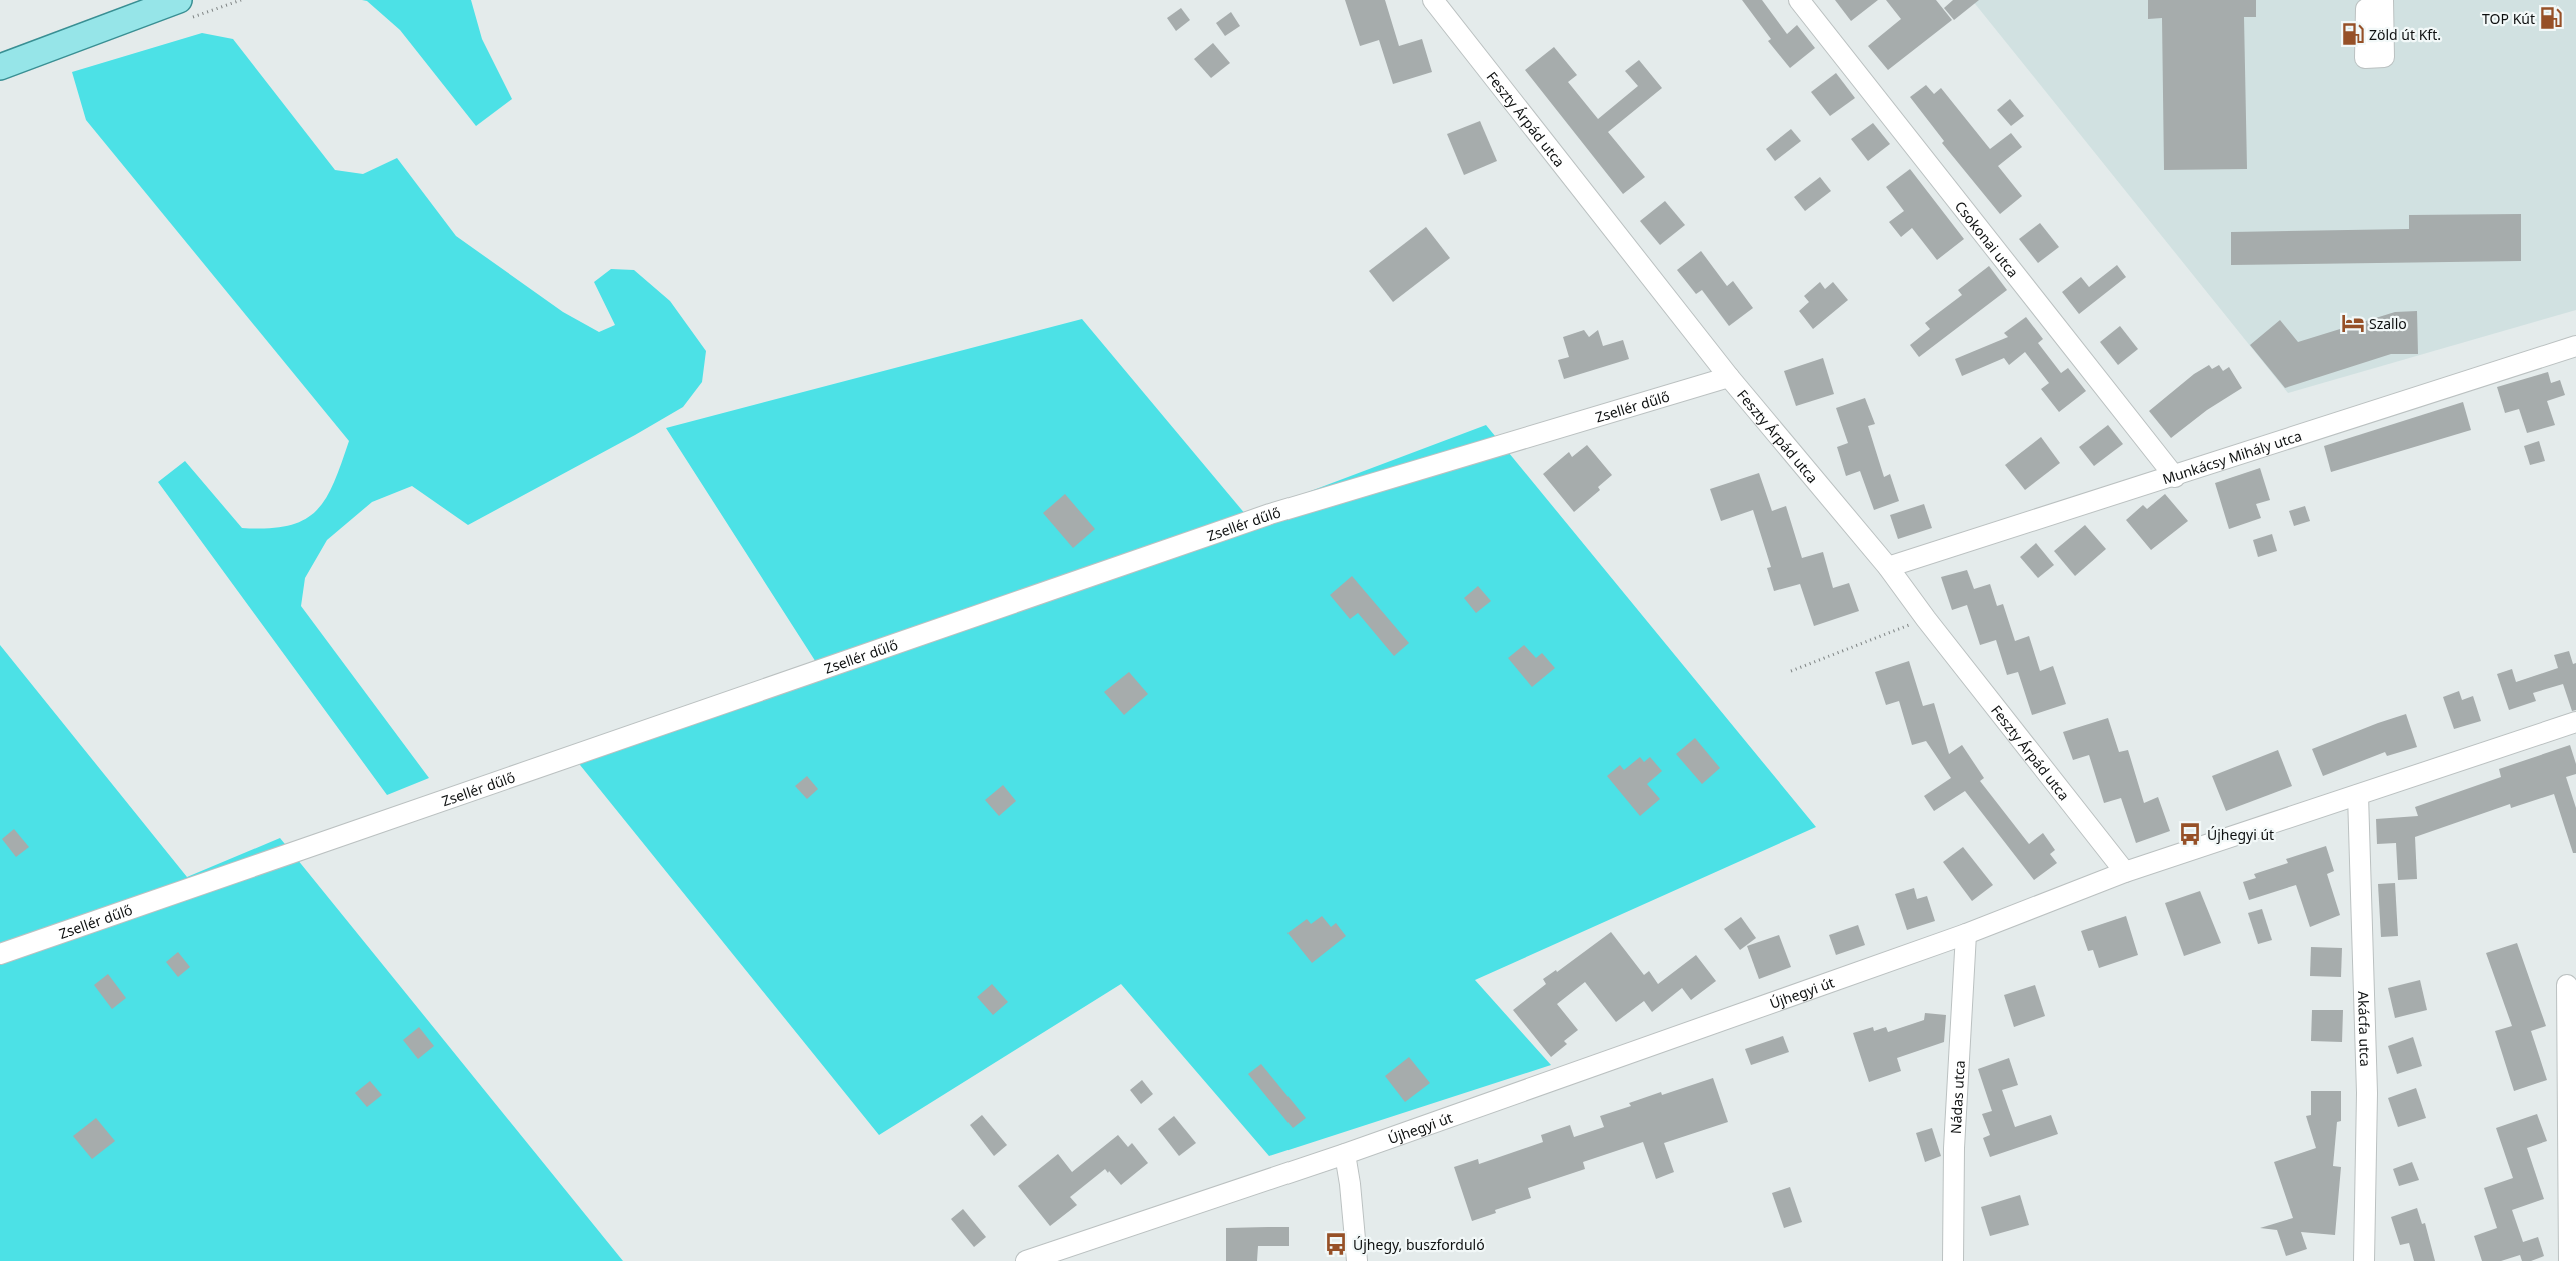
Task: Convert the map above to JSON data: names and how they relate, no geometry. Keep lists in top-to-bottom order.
{
  "streets": {
    "street": [
      "Feszty Árpád utca",
      "Csokonai utca",
      "Zsellér dűlő",
      "Munkácsy Mihály utca",
      "Újhegyi út",
      "Akácfa utca",
      "Nádas utca"
    ]
  },
  "crossings": [
    ["Feszty Árpád utca", "Zsellér dűlő"],
    ["Feszty Árpád utca", "Munkácsy Mihály utca"],
    ["Feszty Árpád utca", "Újhegyi út"],
    ["Csokonai utca", "Munkácsy Mihály utca"],
    ["Újhegyi út", "Akácfa utca"],
    ["Újhegyi út", "Nádas utca"]
  ],
  "places": {
    "fuel station": ["TOP Kút", "Zöld út Kft."],
    "hotel": ["Szallo"],
    "bus stop": ["Újhegyi út", "Újhegy, buszforduló"]
  }
}
